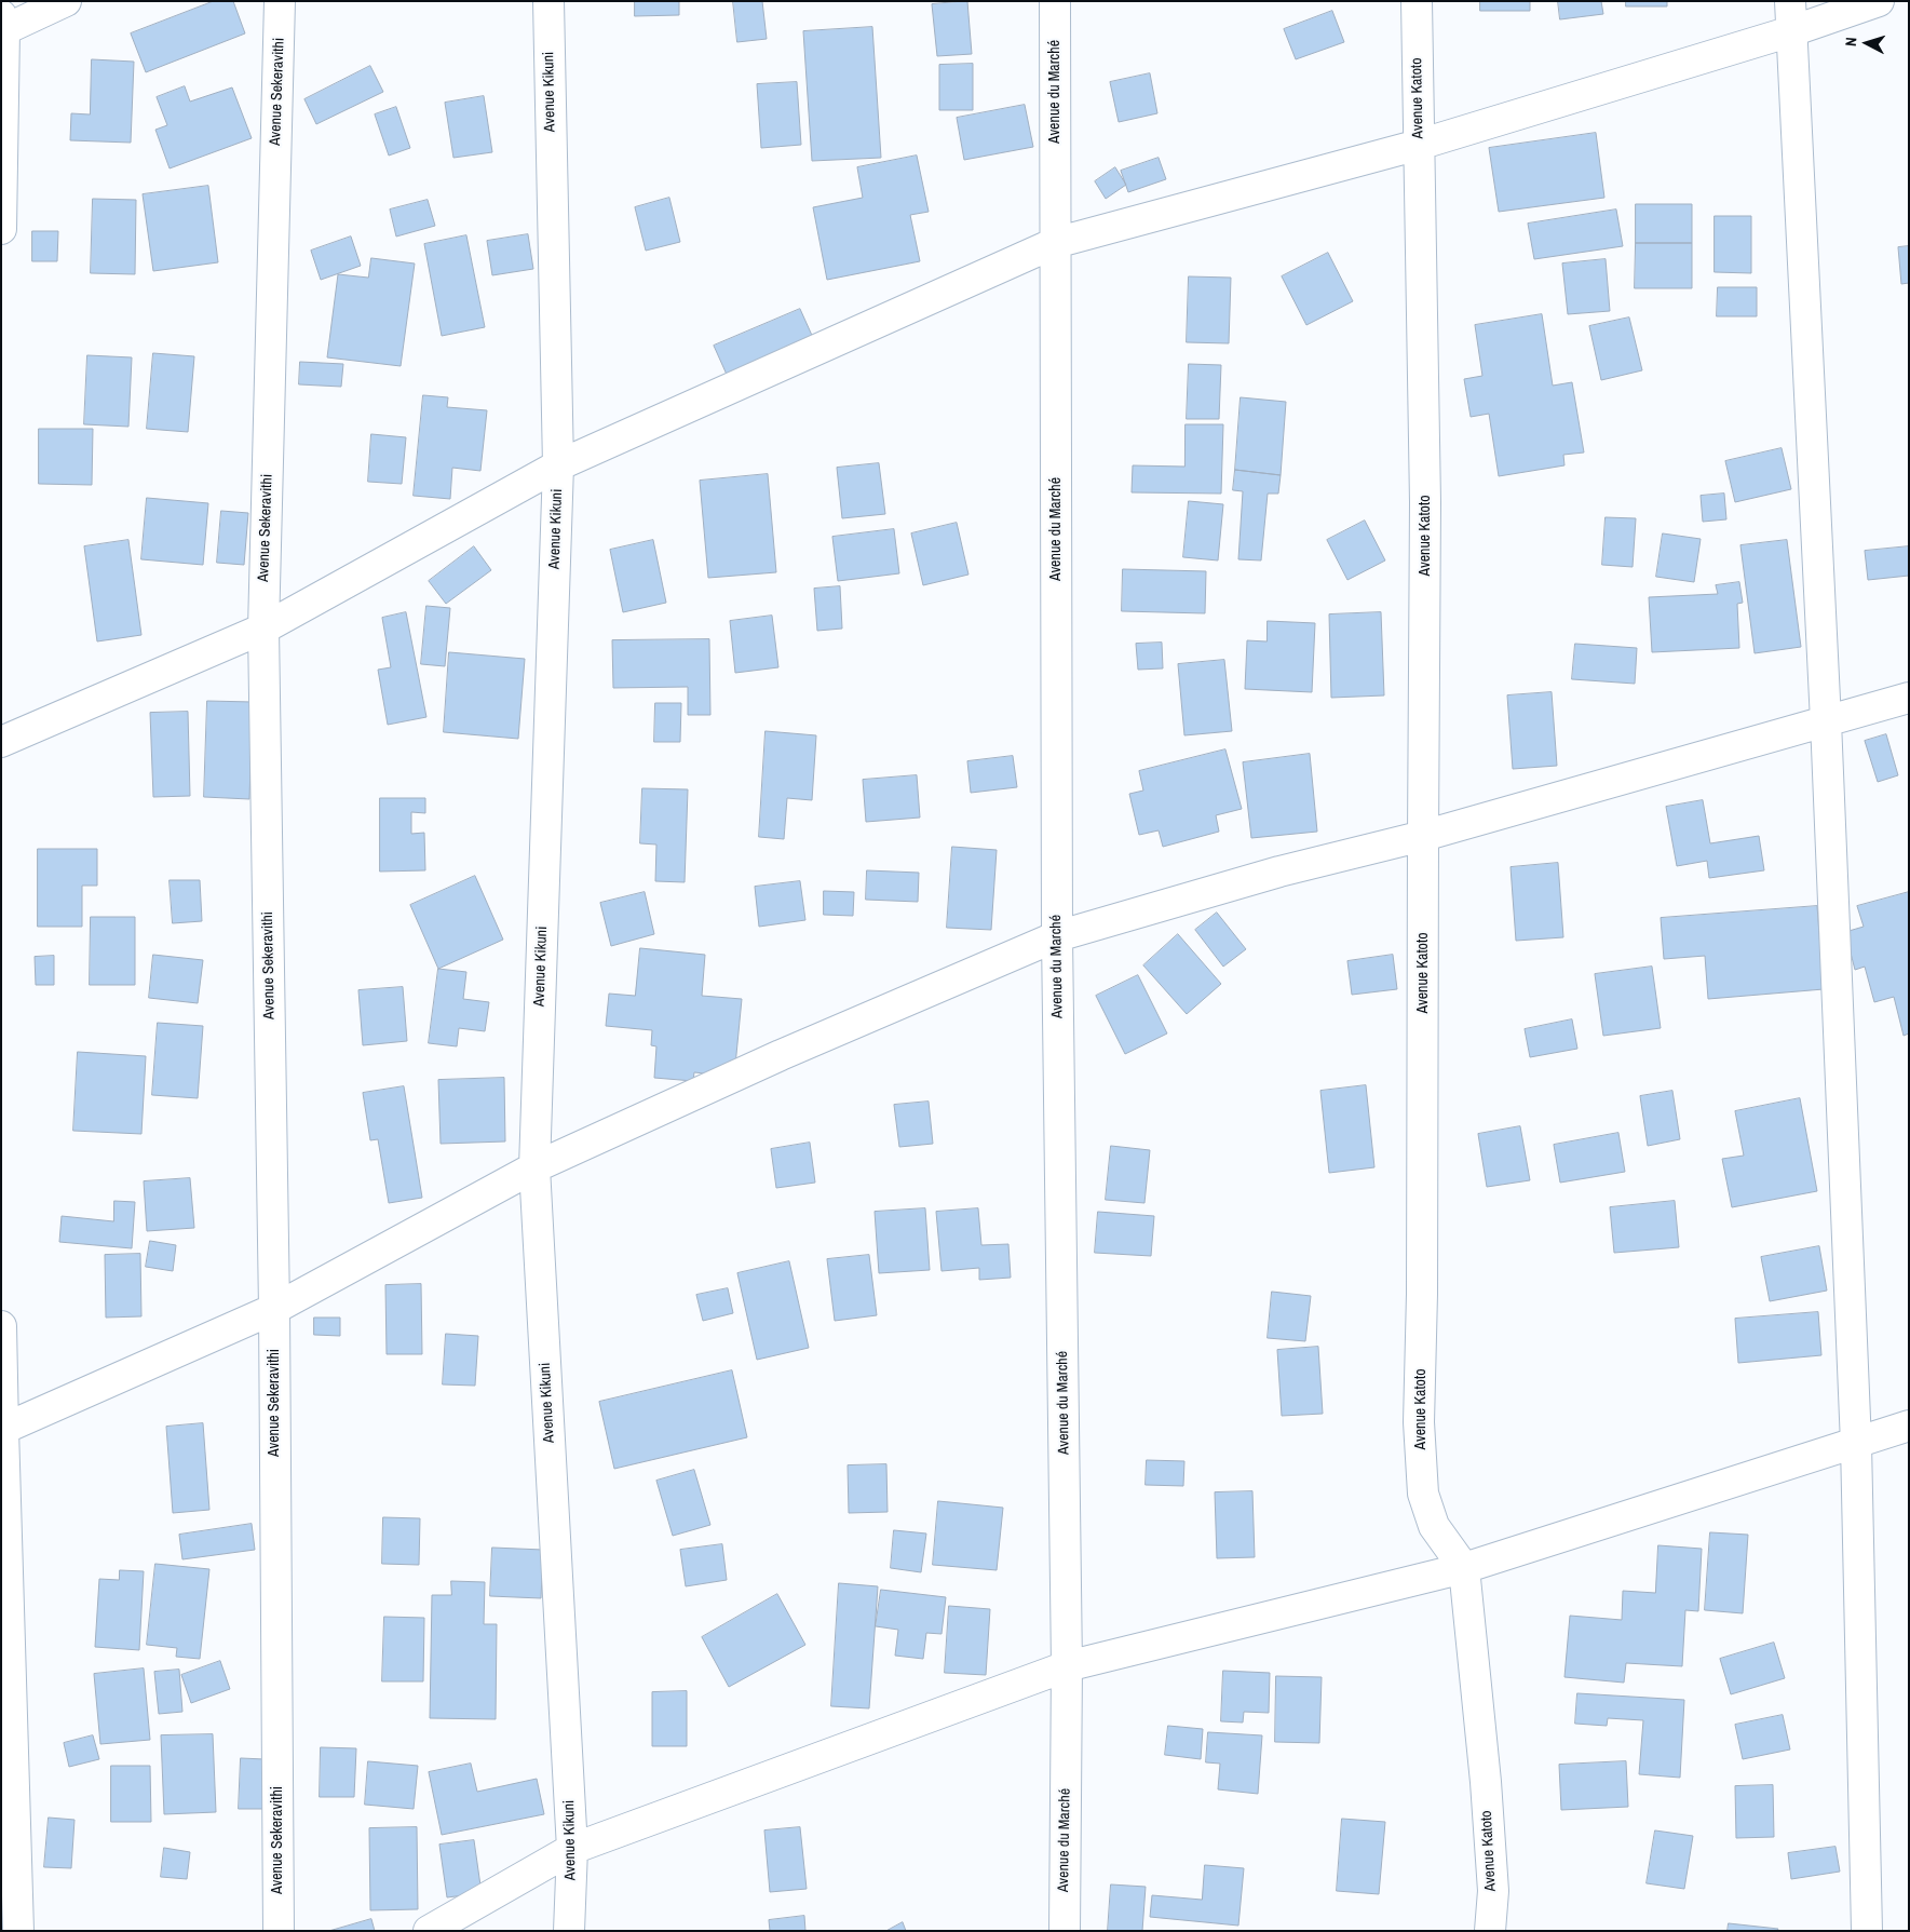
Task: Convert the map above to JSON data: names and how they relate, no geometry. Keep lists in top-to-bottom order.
{
  "streets": {
    "street": [
      "Avenue Sekeravithi",
      "Avenue Kikuni",
      "Avenue du Marché",
      "Avenue Katoto"
    ]
  },
  "north": "left"
}
